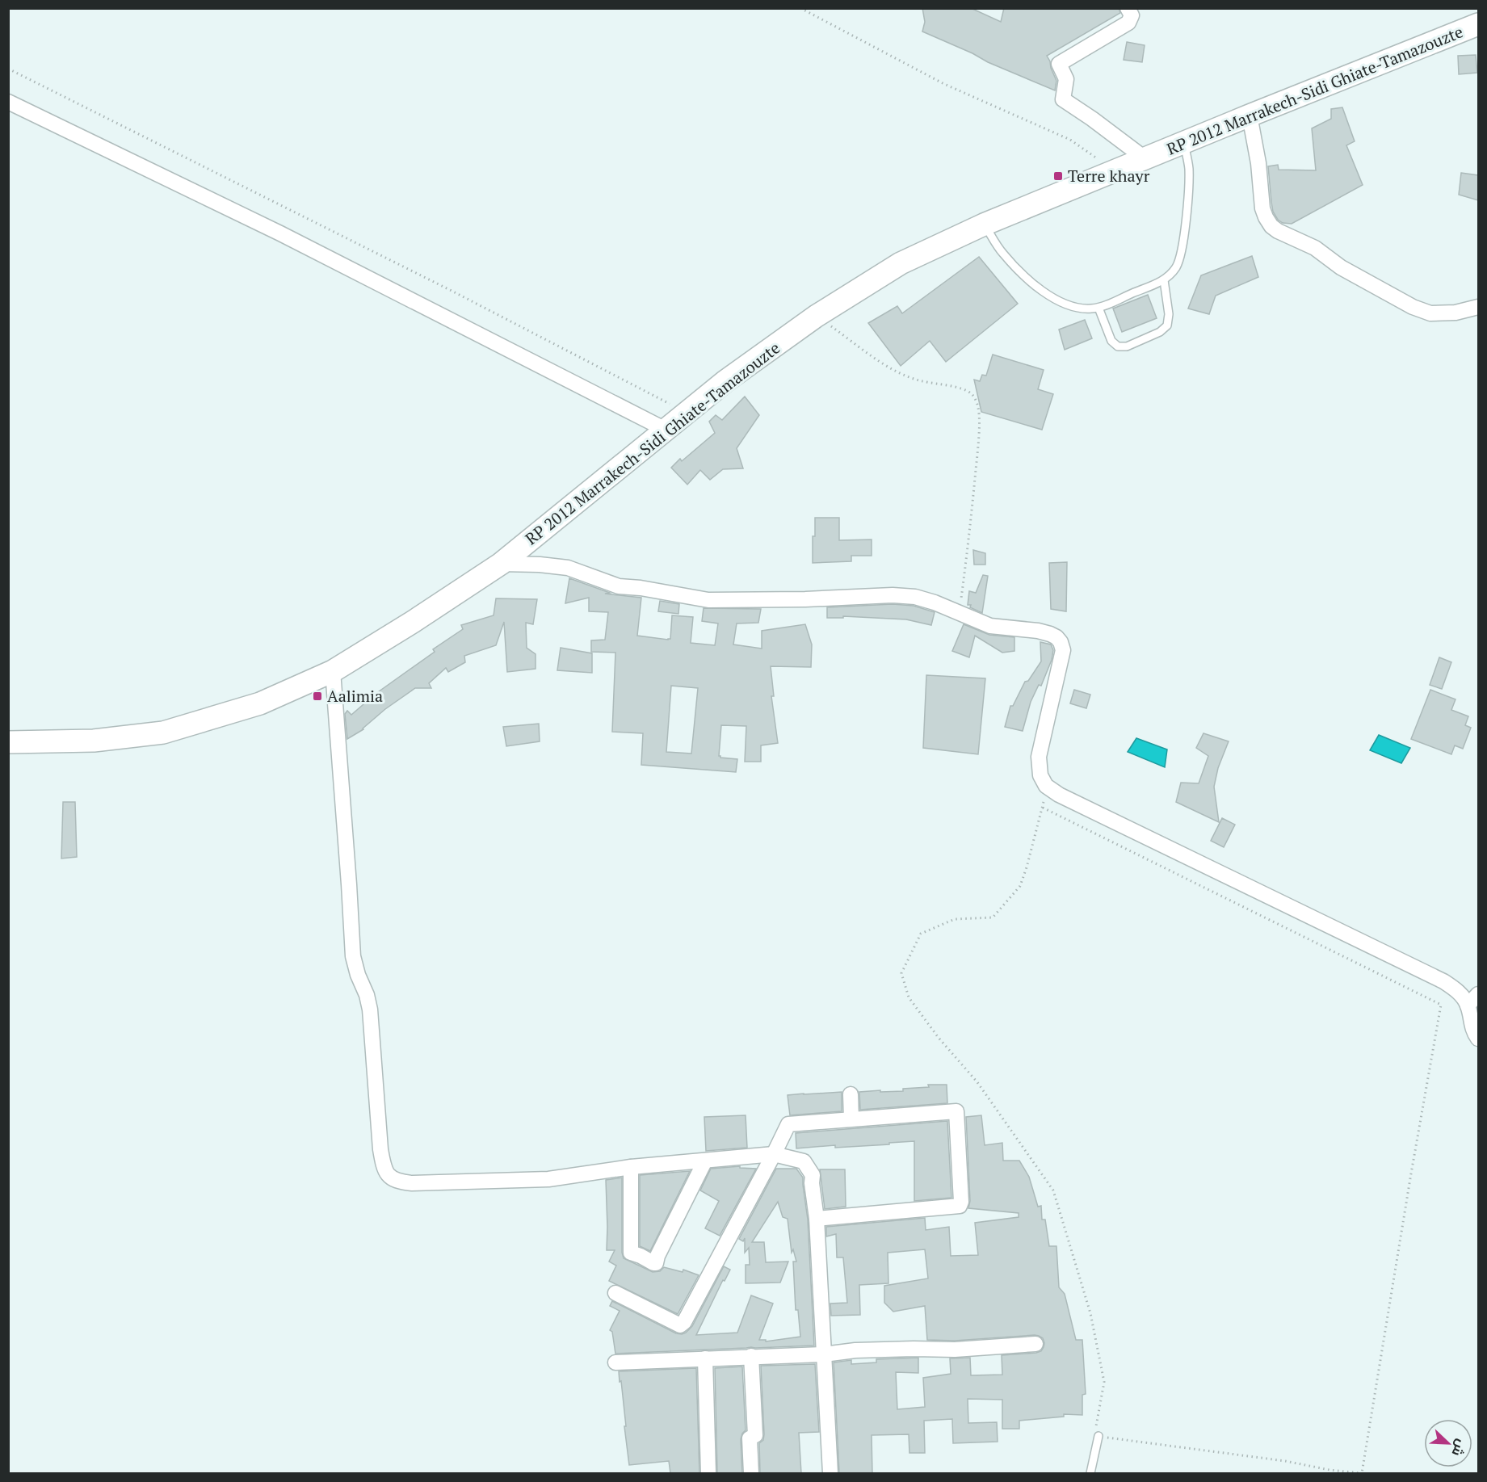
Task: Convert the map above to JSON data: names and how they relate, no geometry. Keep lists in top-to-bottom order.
{
  "streets": {
    "street": ["RP 2012 Marrakech-Sidi Ghiate-Tamazouzte"]
  },
  "places": {
    "transit": ["Terre khayr", "Aalimia"]
  },
  "north": "bottom right"
}
